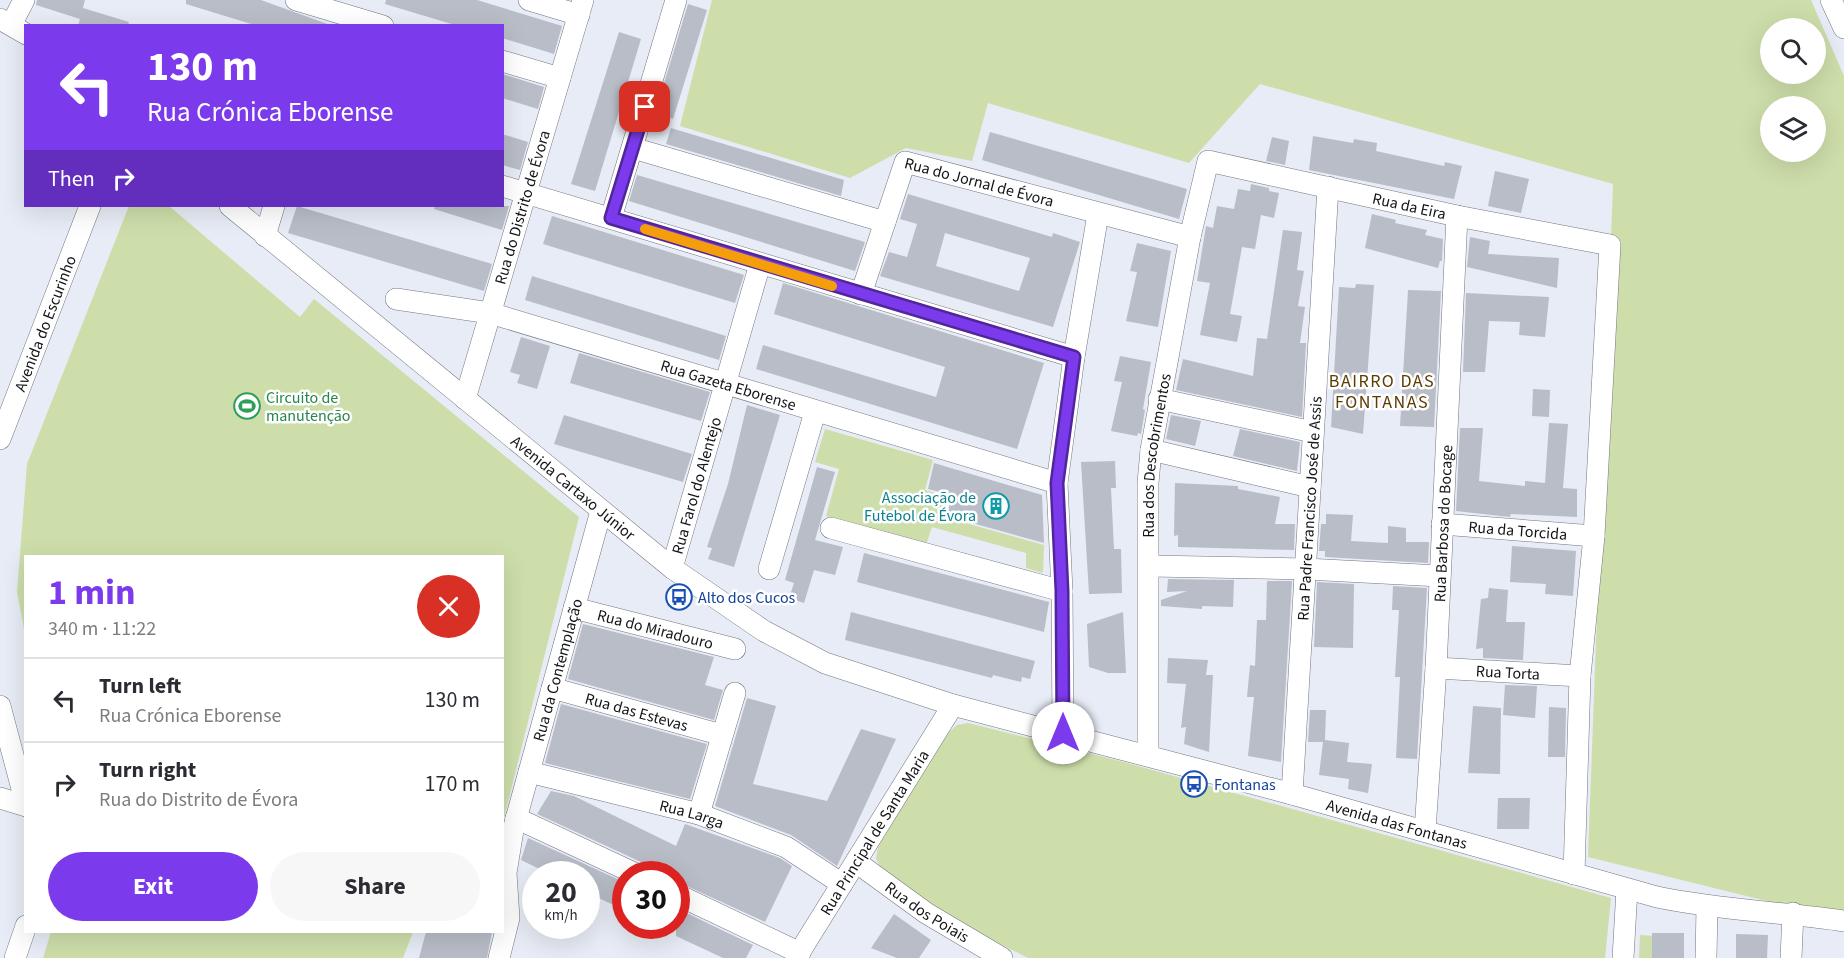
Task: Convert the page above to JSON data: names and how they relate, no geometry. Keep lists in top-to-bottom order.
{
  "streets": {
    "street": [
      "Rua do Jornal de Évora",
      "Rua da Eira",
      "Rua do Distrito de Évora",
      "Avenida do Escurinho",
      "Rua Gazeta Eborense",
      "Rua dos Descobrimentos",
      "Rua Farol do Alentejo",
      "Avenida Cartaxo Júnior",
      "Rua Padre Francisco José de Assis",
      "Rua Barbosa do Bocage",
      "Rua da Torcida",
      "Rua do Miradouro",
      "Rua da Contemplação",
      "Rua Torta",
      "Rua das Estevas",
      "Rua Larga",
      "Avenida das Fontanas",
      "Rua Principal de Santa Maria",
      "Rua dos Poiais"
    ]
  },
  "crossings": [
    ["Rua do Jornal de Évora", "Rua dos Descobrimentos"],
    ["Rua da Eira", "Rua dos Descobrimentos"],
    ["Rua da Eira", "Rua Padre Francisco José de Assis"],
    ["Rua da Eira", "Rua Barbosa do Bocage"],
    ["Rua da Eira", "Rua da Torcida"],
    ["Rua do Distrito de Évora", "Rua Gazeta Eborense"],
    ["Rua do Distrito de Évora", "Avenida Cartaxo Júnior"],
    ["Rua Gazeta Eborense", "Rua Farol do Alentejo"],
    ["Rua dos Descobrimentos", "Avenida das Fontanas"],
    ["Rua Farol do Alentejo", "Avenida Cartaxo Júnior"],
    ["Avenida Cartaxo Júnior", "Rua da Contemplação"],
    ["Avenida Cartaxo Júnior", "Avenida das Fontanas"],
    ["Avenida Cartaxo Júnior", "Rua Principal de Santa Maria"],
    ["Rua Padre Francisco José de Assis", "Avenida das Fontanas"],
    ["Rua Barbosa do Bocage", "Rua da Torcida"],
    ["Rua Barbosa do Bocage", "Rua Torta"],
    ["Rua Barbosa do Bocage", "Avenida das Fontanas"],
    ["Rua do Miradouro", "Rua da Contemplação"],
    ["Rua da Contemplação", "Rua das Estevas"],
    ["Rua da Contemplação", "Rua Larga"],
    ["Rua Larga", "Rua Principal de Santa Maria"],
    ["Avenida das Fontanas", "Rua Principal de Santa Maria"],
    ["Rua Principal de Santa Maria", "Rua dos Poiais"]
  ],
  "districts": ["BAIRRO DAS FONTANAS"],
  "places": {
    "sports": ["Circuito de manutenção"],
    "building": ["Associação de Futebol de Évora"],
    "bus stop": ["Alto dos Cucos", "Fontanas"]
  },
  "page": {
    "turn": ["130 m", "Rua Crónica Eborense"],
    "then": "Then",
    "heading": ["1 min", "340 m · 11:22"],
    "list": [
      {
        "name": "Turn left",
        "note": "Rua Crónica Eborense",
        "value": "130 m"
      },
      {
        "name": "Turn right",
        "note": "Rua do Distrito de Évora",
        "value": "170 m"
      }
    ],
    "buttons": ["Exit", "Share"],
    "speed": "20 km/h",
    "limit": "30"
  }
}
